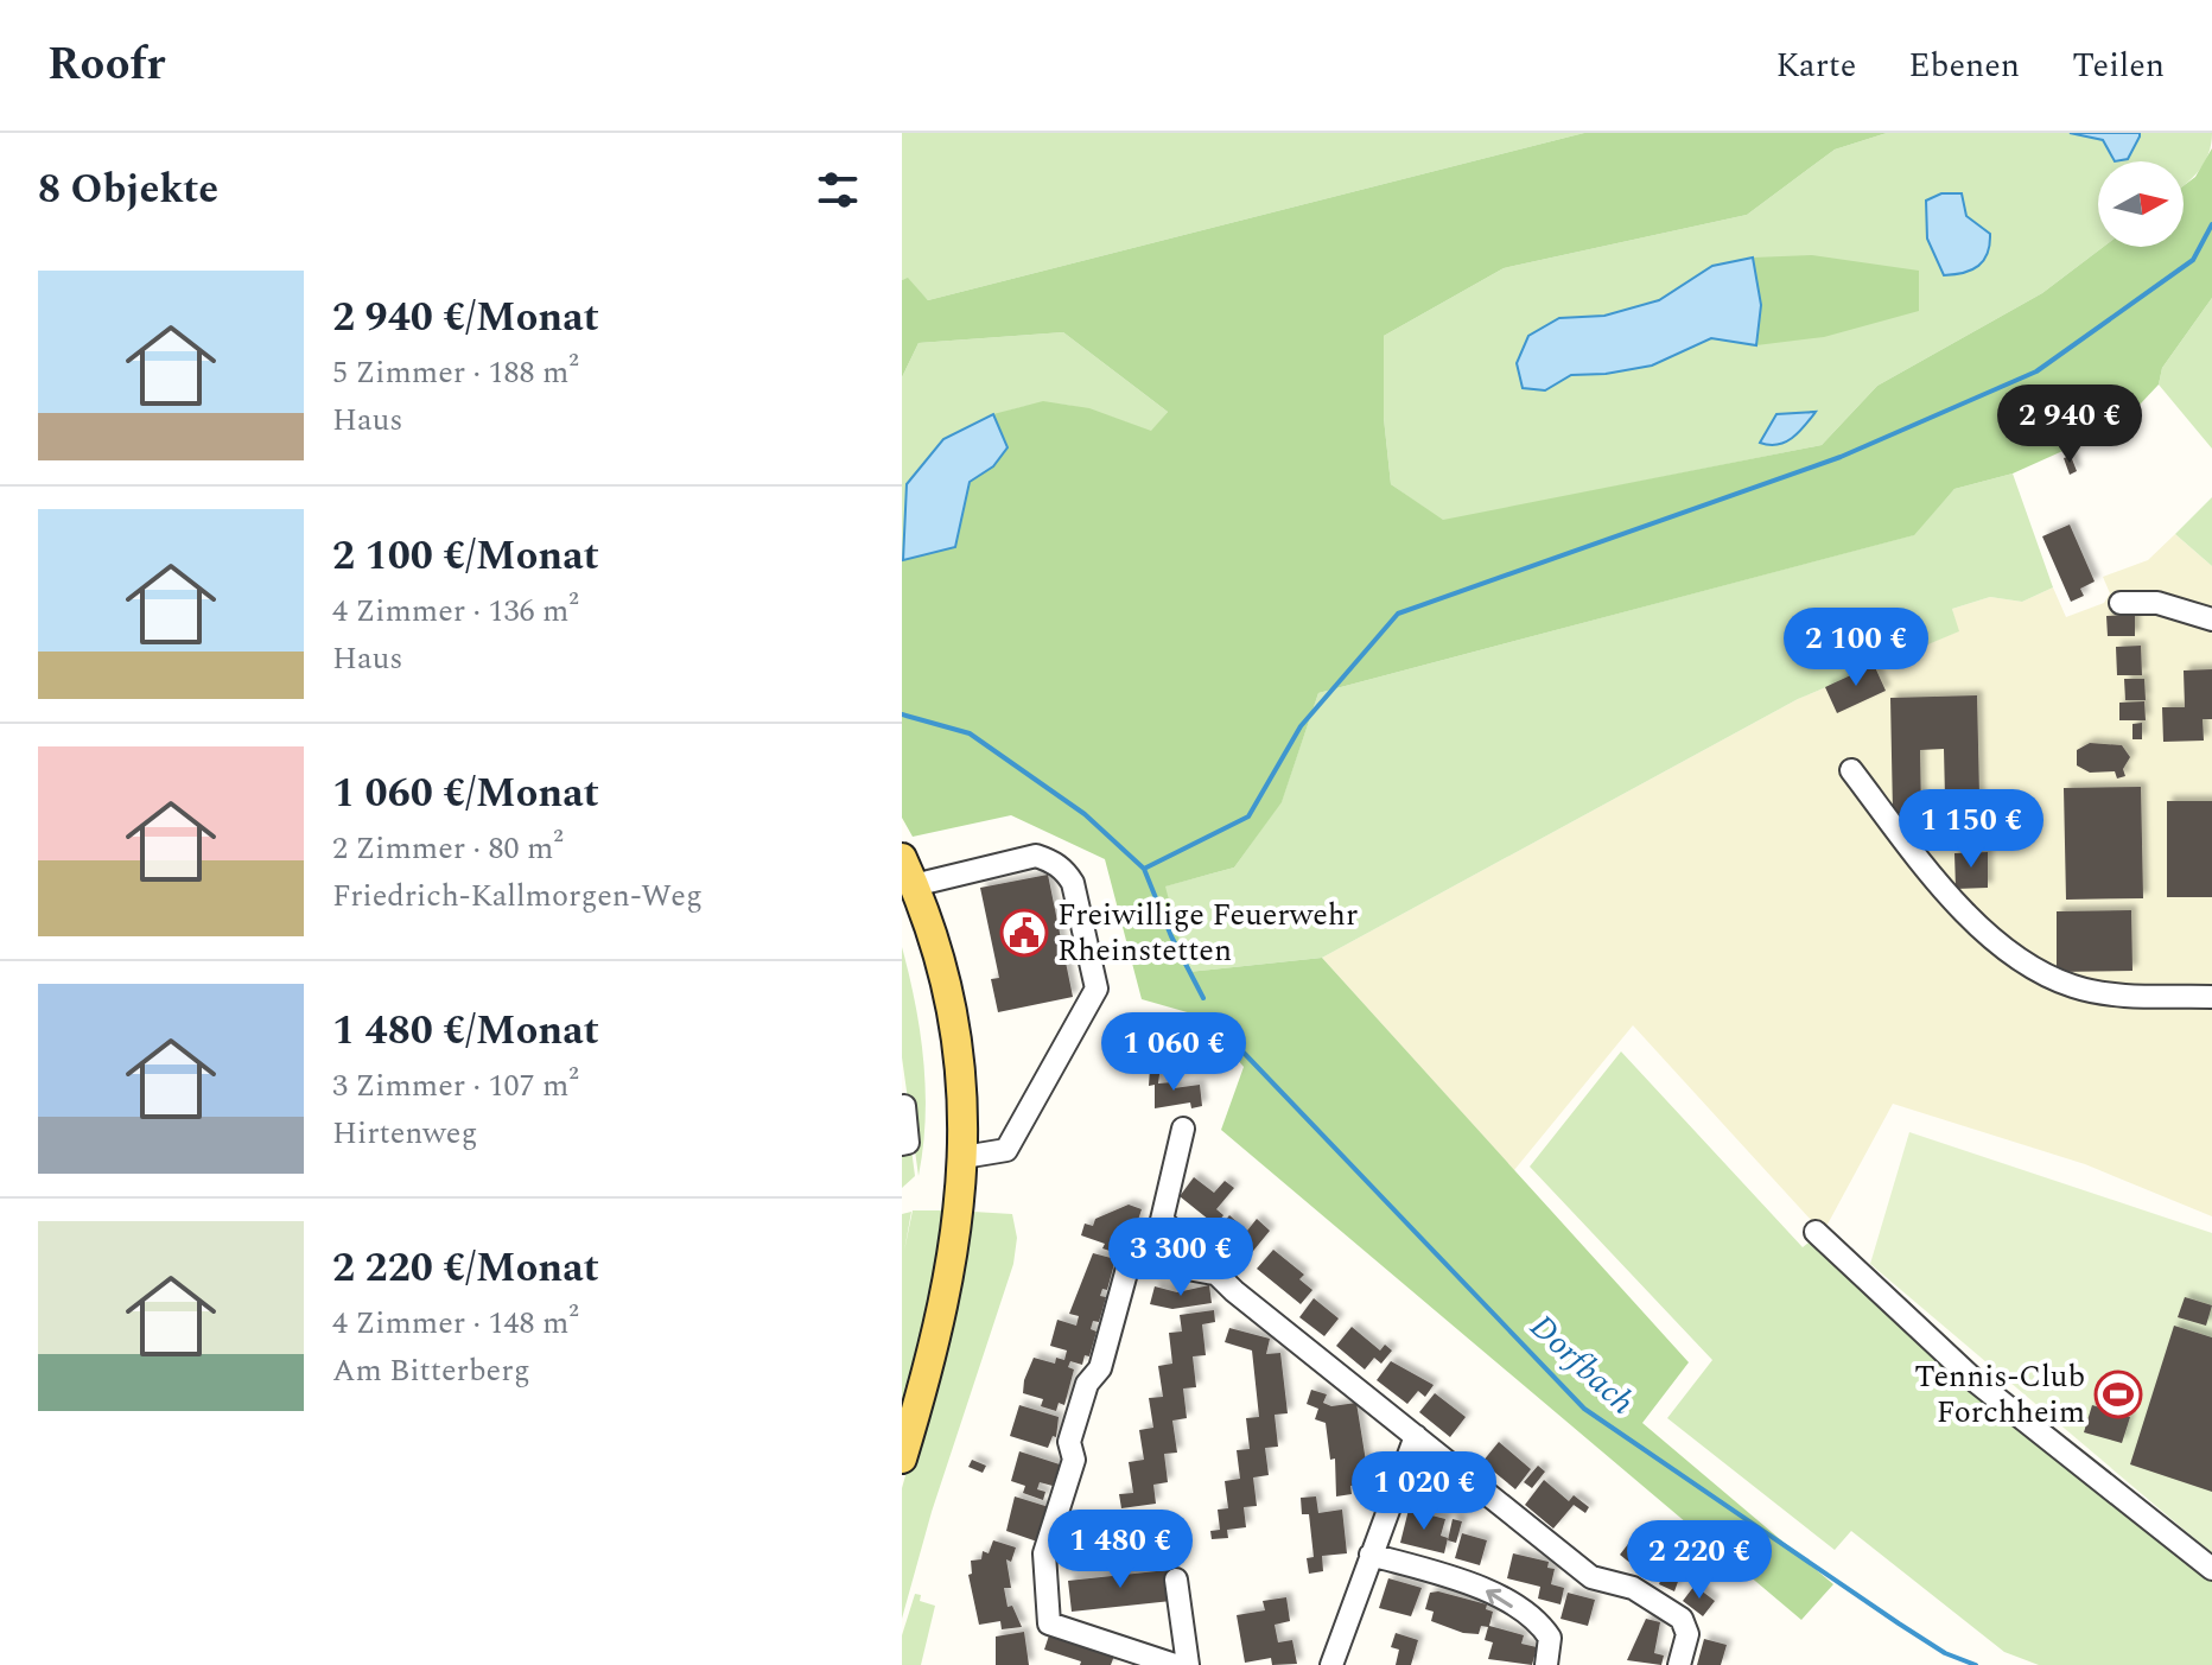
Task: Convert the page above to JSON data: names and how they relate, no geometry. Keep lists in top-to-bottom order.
{
  "water": ["Dorfbach"],
  "places": {
    "public building": ["Freiwillige Feuerwehr Rheinstetten"],
    "sports": ["Tennis-Club Forchheim"]
  },
  "north": "right",
  "page": {
    "header": "Roofr",
    "nav": ["Karte", "Ebenen", "Teilen"],
    "heading": "8 Objekte",
    "list": [
      {
        "name": "2 940 €/Monat",
        "note": "5 Zimmer · 188 m² · Haus"
      },
      {
        "name": "2 100 €/Monat",
        "note": "4 Zimmer · 136 m² · Haus"
      },
      {
        "name": "1 060 €/Monat",
        "note": "2 Zimmer · 80 m² · Friedrich-Kallmorgen-Weg"
      },
      {
        "name": "1 480 €/Monat",
        "note": "3 Zimmer · 107 m² · Hirtenweg"
      },
      {
        "name": "2 220 €/Monat",
        "note": "4 Zimmer · 148 m² · Am Bitterberg"
      }
    ],
    "price": [
      "2 940 €",
      "2 100 €",
      "1 150 €",
      "1 060 €",
      "3 300 €",
      "1 020 €",
      "1 480 €",
      "2 220 €"
    ]
  }
}
